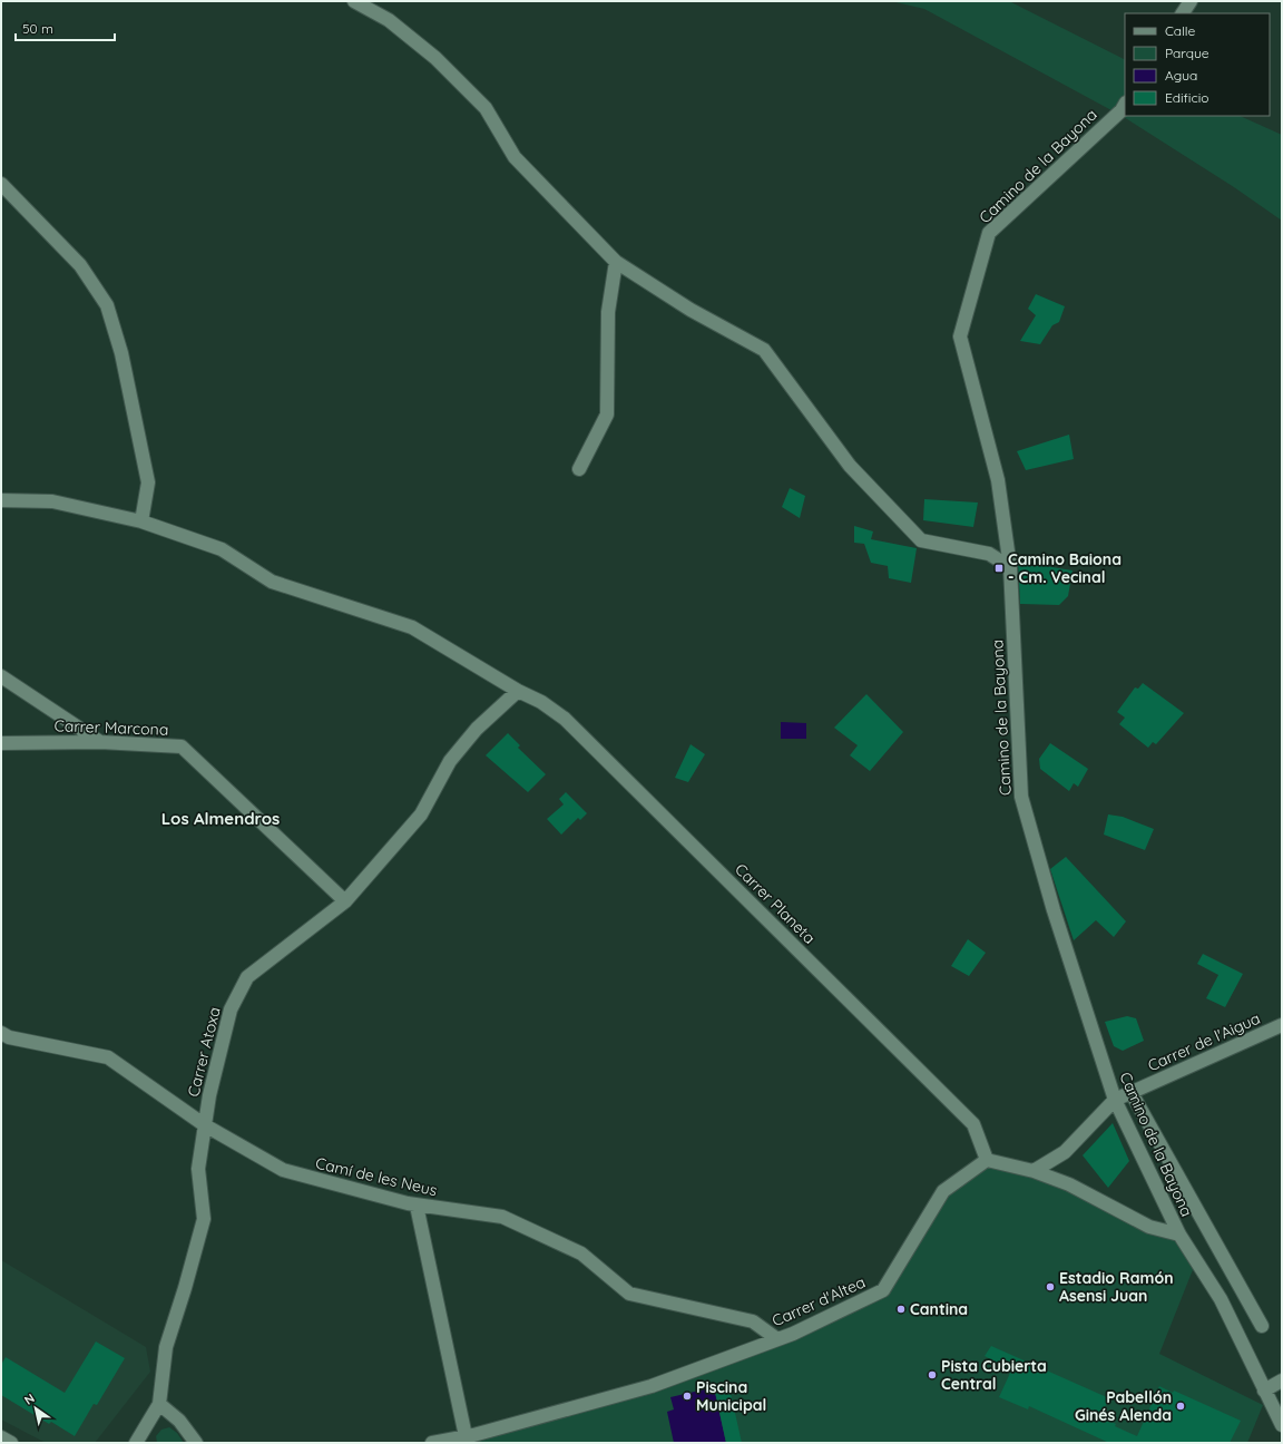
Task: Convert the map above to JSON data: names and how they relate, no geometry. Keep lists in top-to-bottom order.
{
  "streets": {
    "street": [
      "Camino de la Bayona",
      "Carrer Marcona",
      "Carrer Planeta",
      "Carrer de l'Aigua",
      "Carrer Atoxa",
      "Camí de les Neus",
      "Carrer d'Altea"
    ]
  },
  "crossings": [
    ["Camino de la Bayona", "Carrer de l'Aigua"],
    ["Carrer Marcona", "Carrer Atoxa"],
    ["Carrer Planeta", "Carrer Atoxa"],
    ["Carrer Planeta", "Carrer d'Altea"],
    ["Carrer Atoxa", "Camí de les Neus"],
    ["Camí de les Neus", "Carrer d'Altea"]
  ],
  "districts": ["Los Almendros"],
  "places": {
    "transit": ["Camino Baiona - Cm. Vecinal"],
    "other": [
      "Estadio Ramón Asensi Juan",
      "Cantina",
      "Pista Cubierta Central",
      "Piscina Municipal",
      "Pabellón Ginés Alenda"
    ]
  },
  "legend": [
    "Calle",
    "Parque",
    "Agua",
    "Edificio"
  ],
  "scale_bar": "50 m",
  "north": "top left"
}
